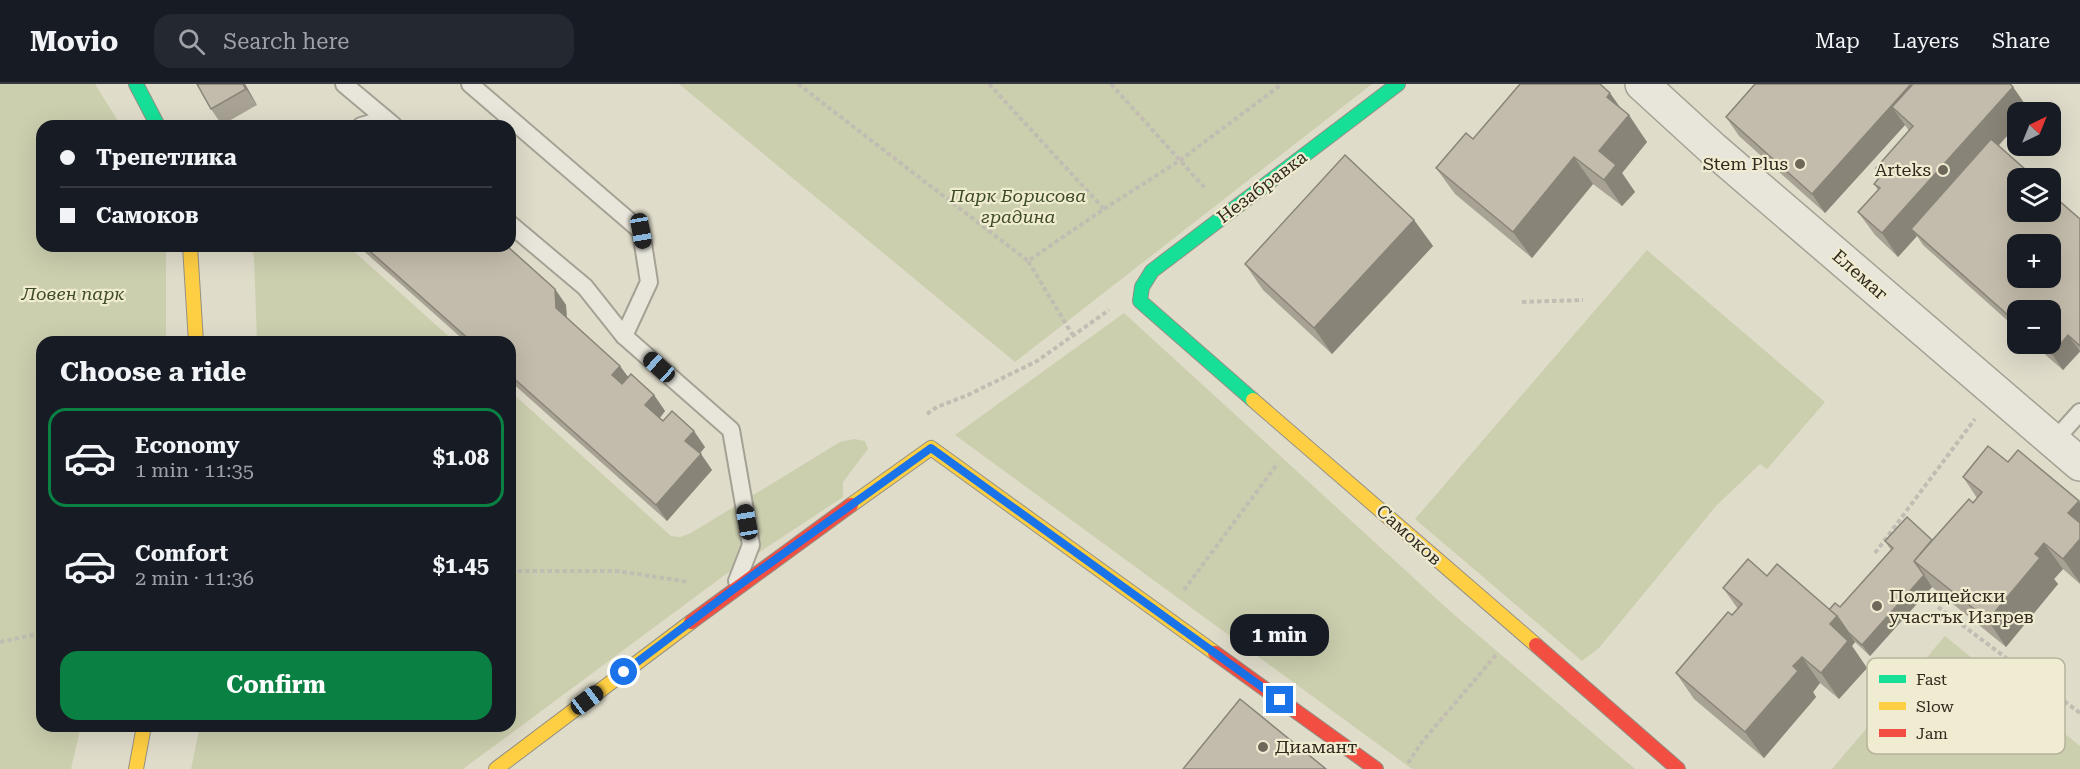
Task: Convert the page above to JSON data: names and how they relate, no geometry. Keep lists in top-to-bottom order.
{
  "streets": {
    "street": ["Незабравка", "Елемаг", "Самоков"]
  },
  "crossings": [
    ["Незабравка", "Самоков"]
  ],
  "parks": ["Парк Борисова градина", "Ловен парк"],
  "places": [
    "Stem Plus",
    "Arteks",
    "Полицейски участък Изгрев",
    "Диамант"
  ],
  "legend": ["Fast", "Slow", "Jam"],
  "north": "top right",
  "page": {
    "header": "Movio",
    "search": "Search here",
    "nav": ["Map", "Layers", "Share"],
    "map_buttons": ["+", "−"],
    "banner": ["Трепетлика", "Самоков"],
    "heading": "Choose a ride",
    "list": [
      {
        "name": "Economy",
        "note": "1 min · 11:35",
        "value": "$1.08"
      },
      {
        "name": "Comfort",
        "note": "2 min · 11:36",
        "value": "$1.45"
      }
    ],
    "bubble": "1 min",
    "buttons": "Confirm"
  }
}
